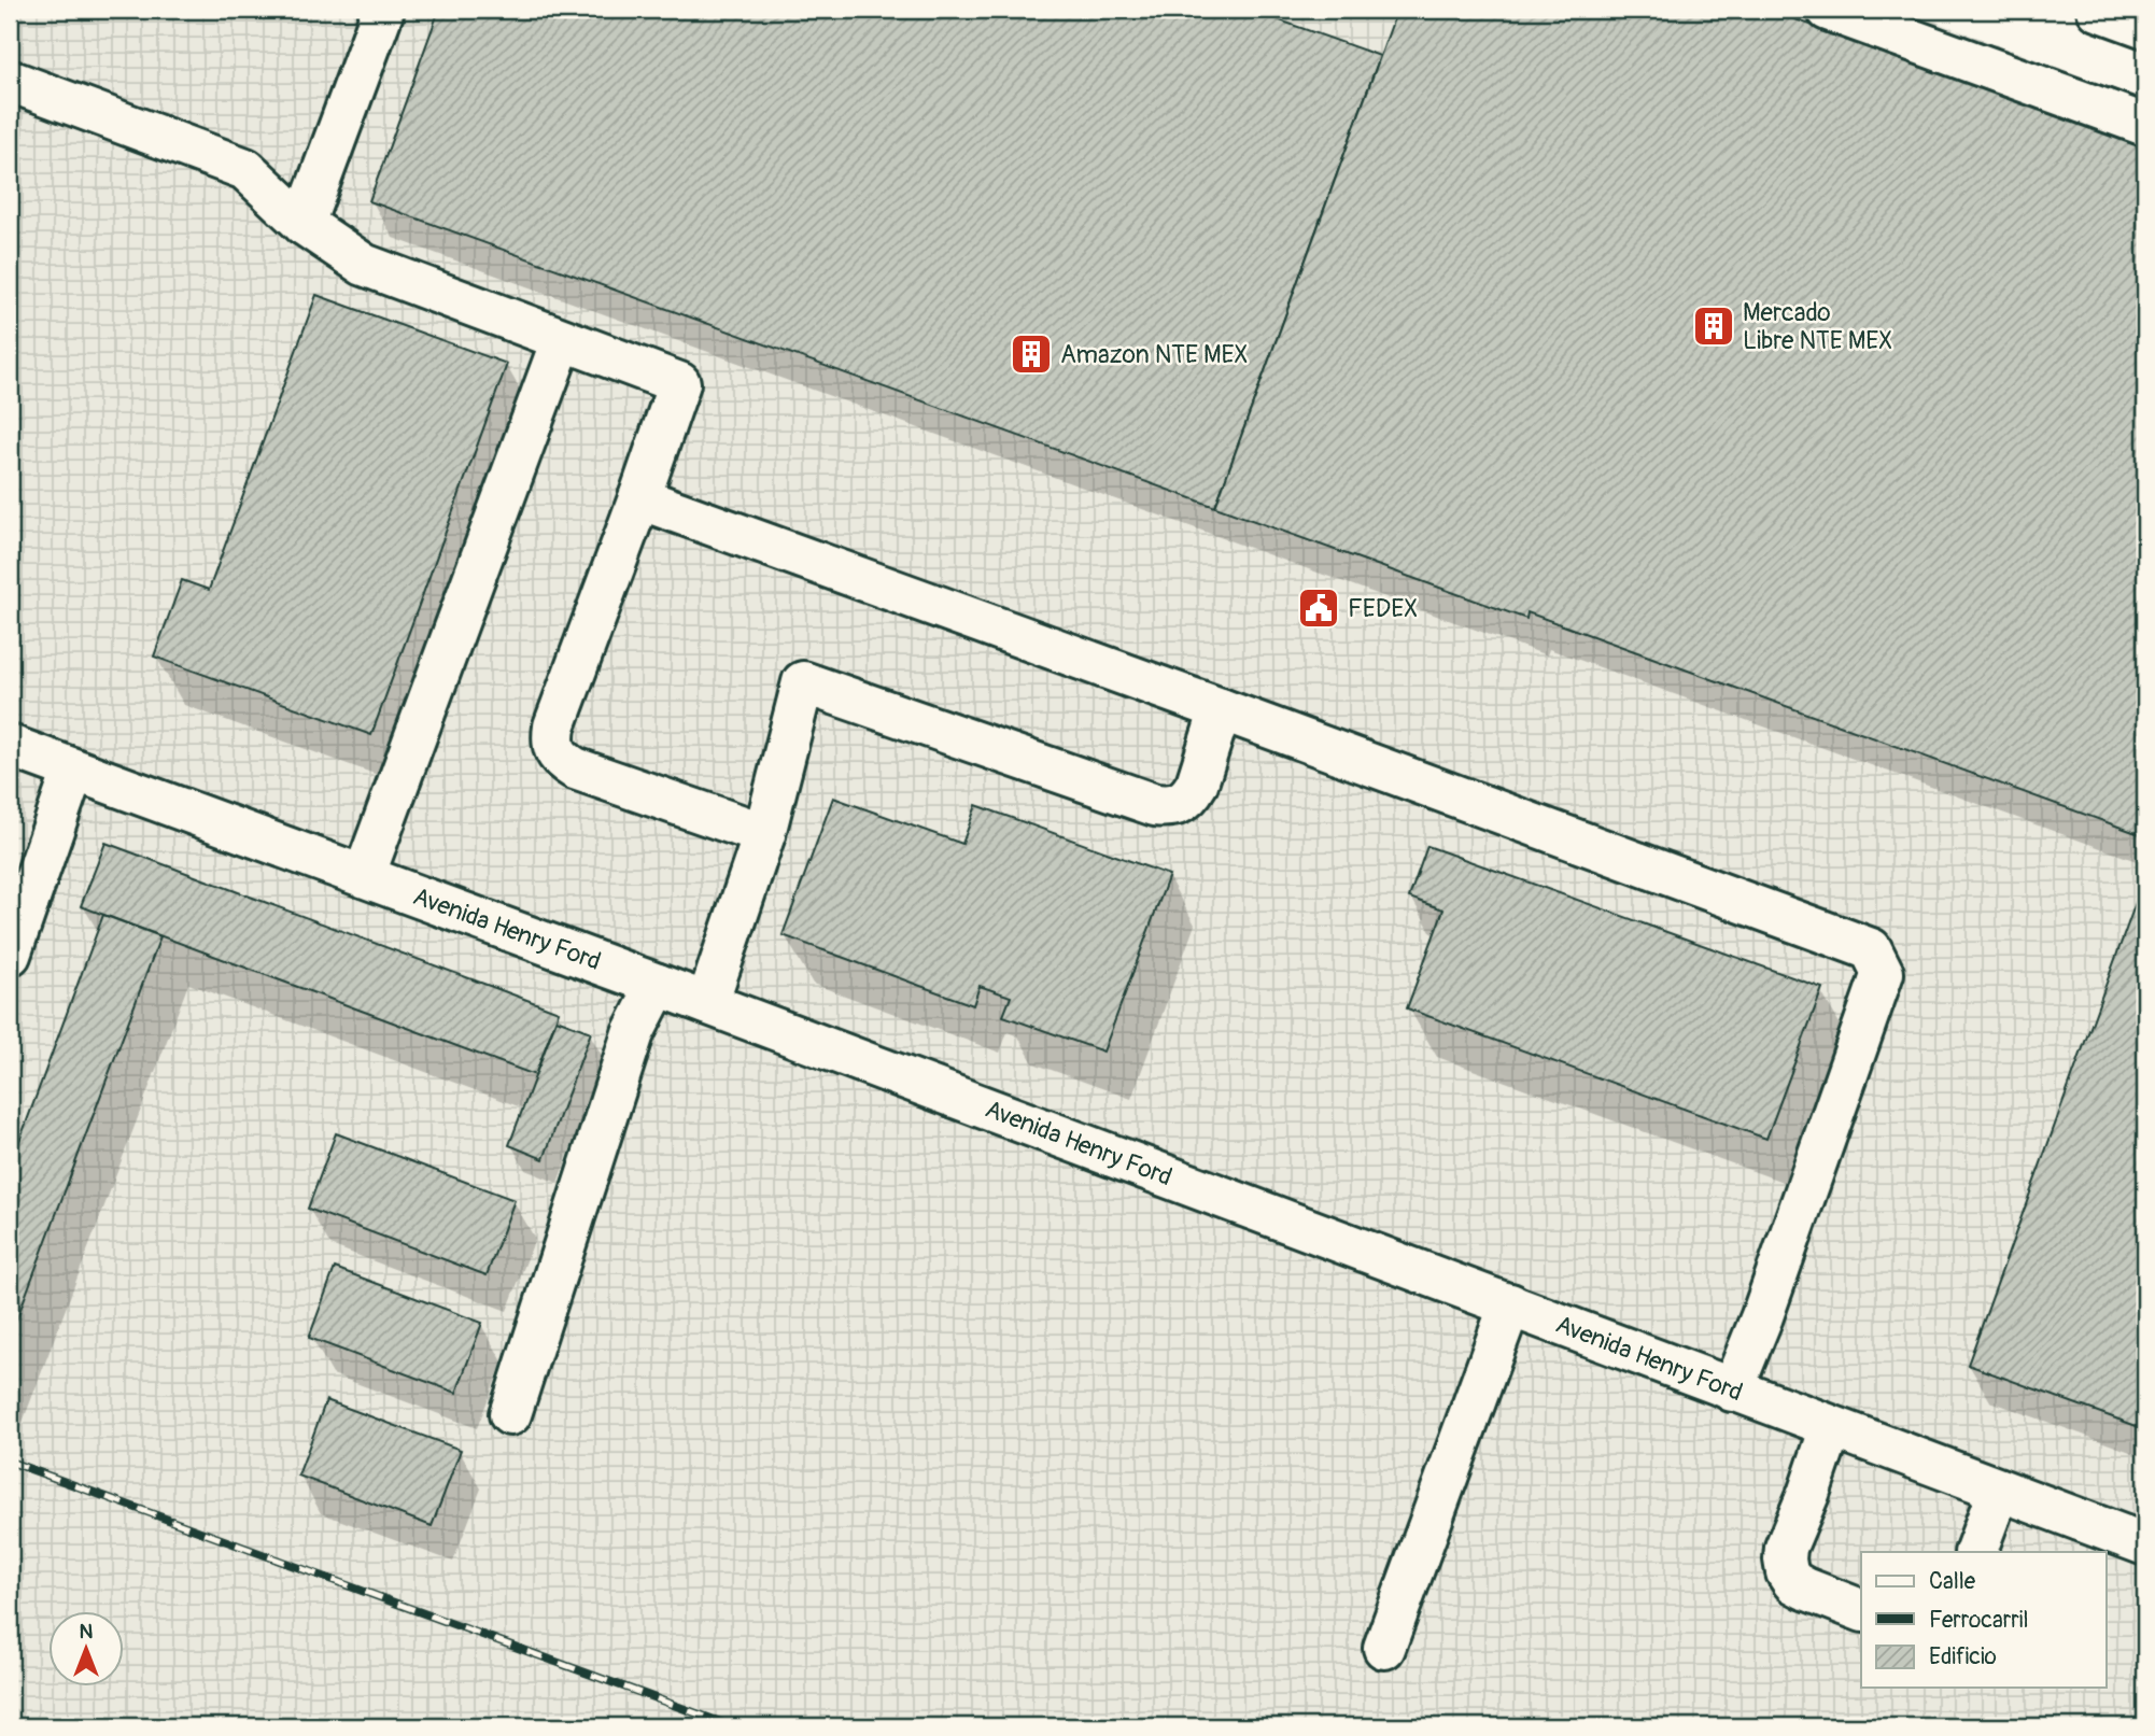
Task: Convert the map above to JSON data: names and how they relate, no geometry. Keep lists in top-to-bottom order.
{
  "streets": {
    "street": ["Avenida Henry Ford"]
  },
  "places": {
    "building": ["Mercado Libre NTE MEX", "Amazon NTE MEX"],
    "public building": ["FEDEX"]
  },
  "legend": ["Calle", "Ferrocarril", "Edificio"],
  "north": "top"
}
